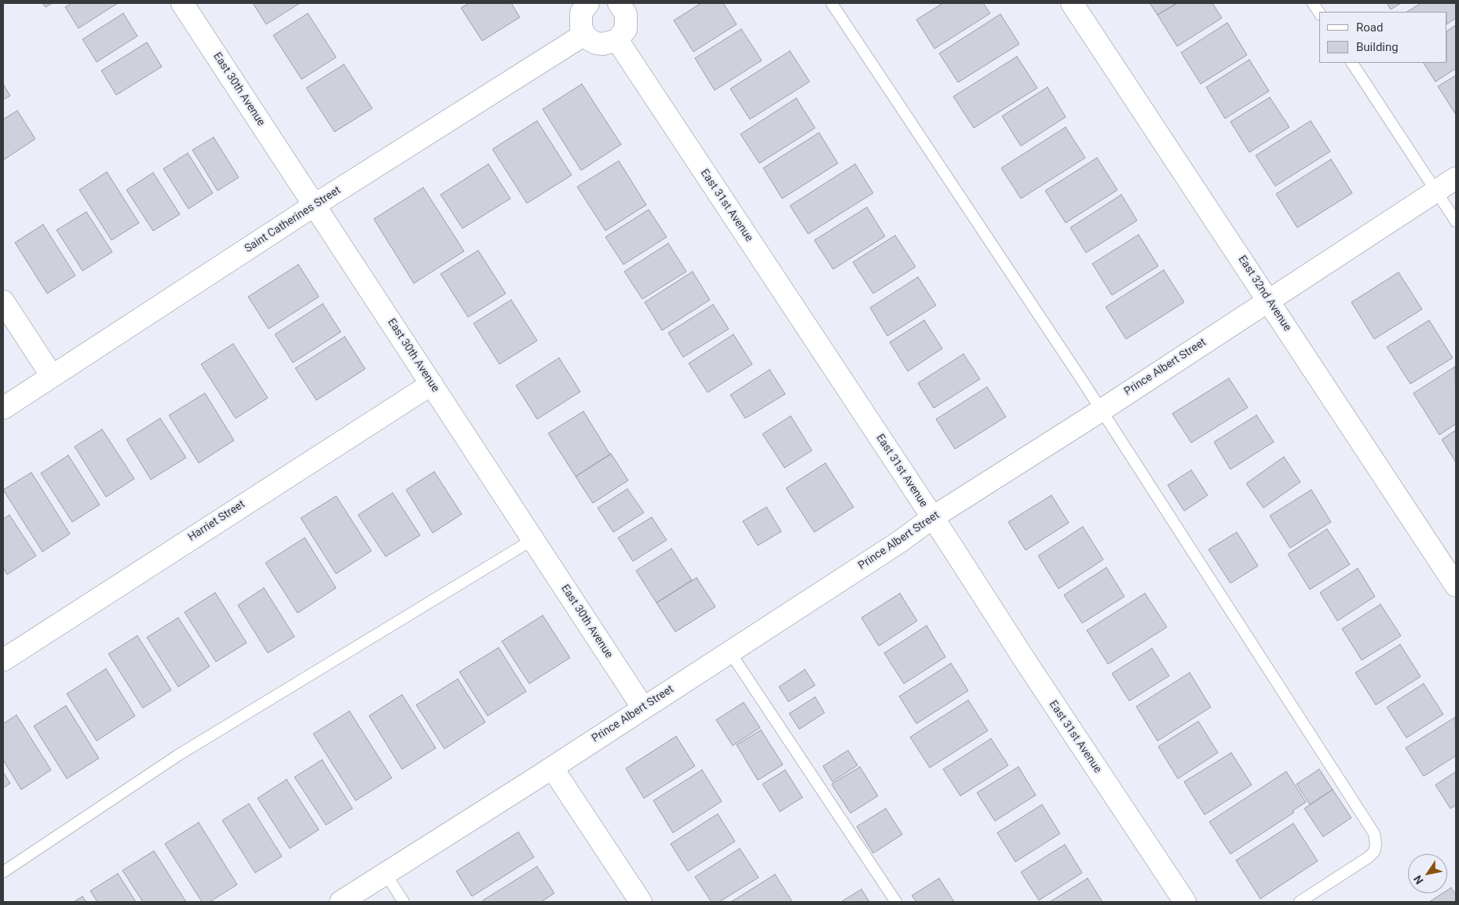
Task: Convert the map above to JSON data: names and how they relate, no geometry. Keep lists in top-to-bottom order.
{
  "streets": {
    "street": [
      "East 30th Avenue",
      "East 31st Avenue",
      "Saint Catherines Street",
      "East 32nd Avenue",
      "Prince Albert Street",
      "Harriet Street"
    ]
  },
  "crossings": [
    ["East 30th Avenue", "Saint Catherines Street"],
    ["East 30th Avenue", "Prince Albert Street"],
    ["East 30th Avenue", "Harriet Street"],
    ["East 31st Avenue", "Prince Albert Street"],
    ["East 32nd Avenue", "Prince Albert Street"]
  ],
  "legend": ["Road", "Building"],
  "north": "bottom left"
}
